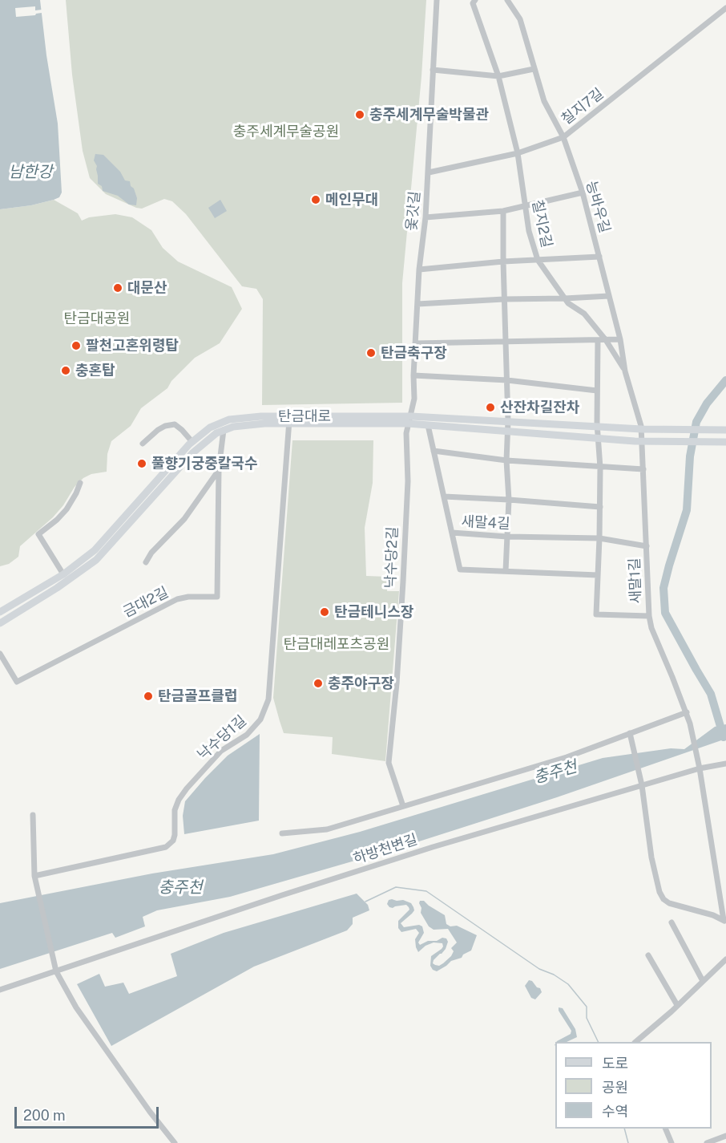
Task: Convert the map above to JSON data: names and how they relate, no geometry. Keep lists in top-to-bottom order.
{
  "streets": {
    "main road": ["탄금대로"],
    "street": [
      "칠지7길",
      "능바우길",
      "옻갓길",
      "칠지2길",
      "새말4길",
      "낙수당2길",
      "새말1길",
      "금대2길",
      "낙수당1길",
      "하방천변길"
    ]
  },
  "crossings": [
    ["칠지7길", "능바우길"],
    ["칠지7길", "옻갓길"],
    ["칠지7길", "칠지2길"],
    ["능바우길", "칠지2길"],
    ["능바우길", "탄금대로"],
    ["능바우길", "새말1길"],
    ["옻갓길", "탄금대로"],
    ["옻갓길", "낙수당2길"],
    ["탄금대로", "새말4길"],
    ["탄금대로", "낙수당2길"],
    ["탄금대로", "새말1길"],
    ["탄금대로", "금대2길"],
    ["탄금대로", "낙수당1길"],
    ["새말4길", "새말1길"],
    ["새말1길", "하방천변길"]
  ],
  "water": ["남한강", "충주천"],
  "parks": ["충주세계무술공원", "탄금대공원", "탄금대레포츠공원"],
  "places": [
    "충주세계무술박물관",
    "메인무대",
    "대문산",
    "팔천고혼위령탑",
    "탄금축구장",
    "충혼탑",
    "산잔차길잔차",
    "풀향기궁중칼국수",
    "탄금테니스장",
    "충주야구장",
    "탄금골프클럽"
  ],
  "legend": ["도로", "공원", "수역"],
  "scale_bar": "200 m"
}
